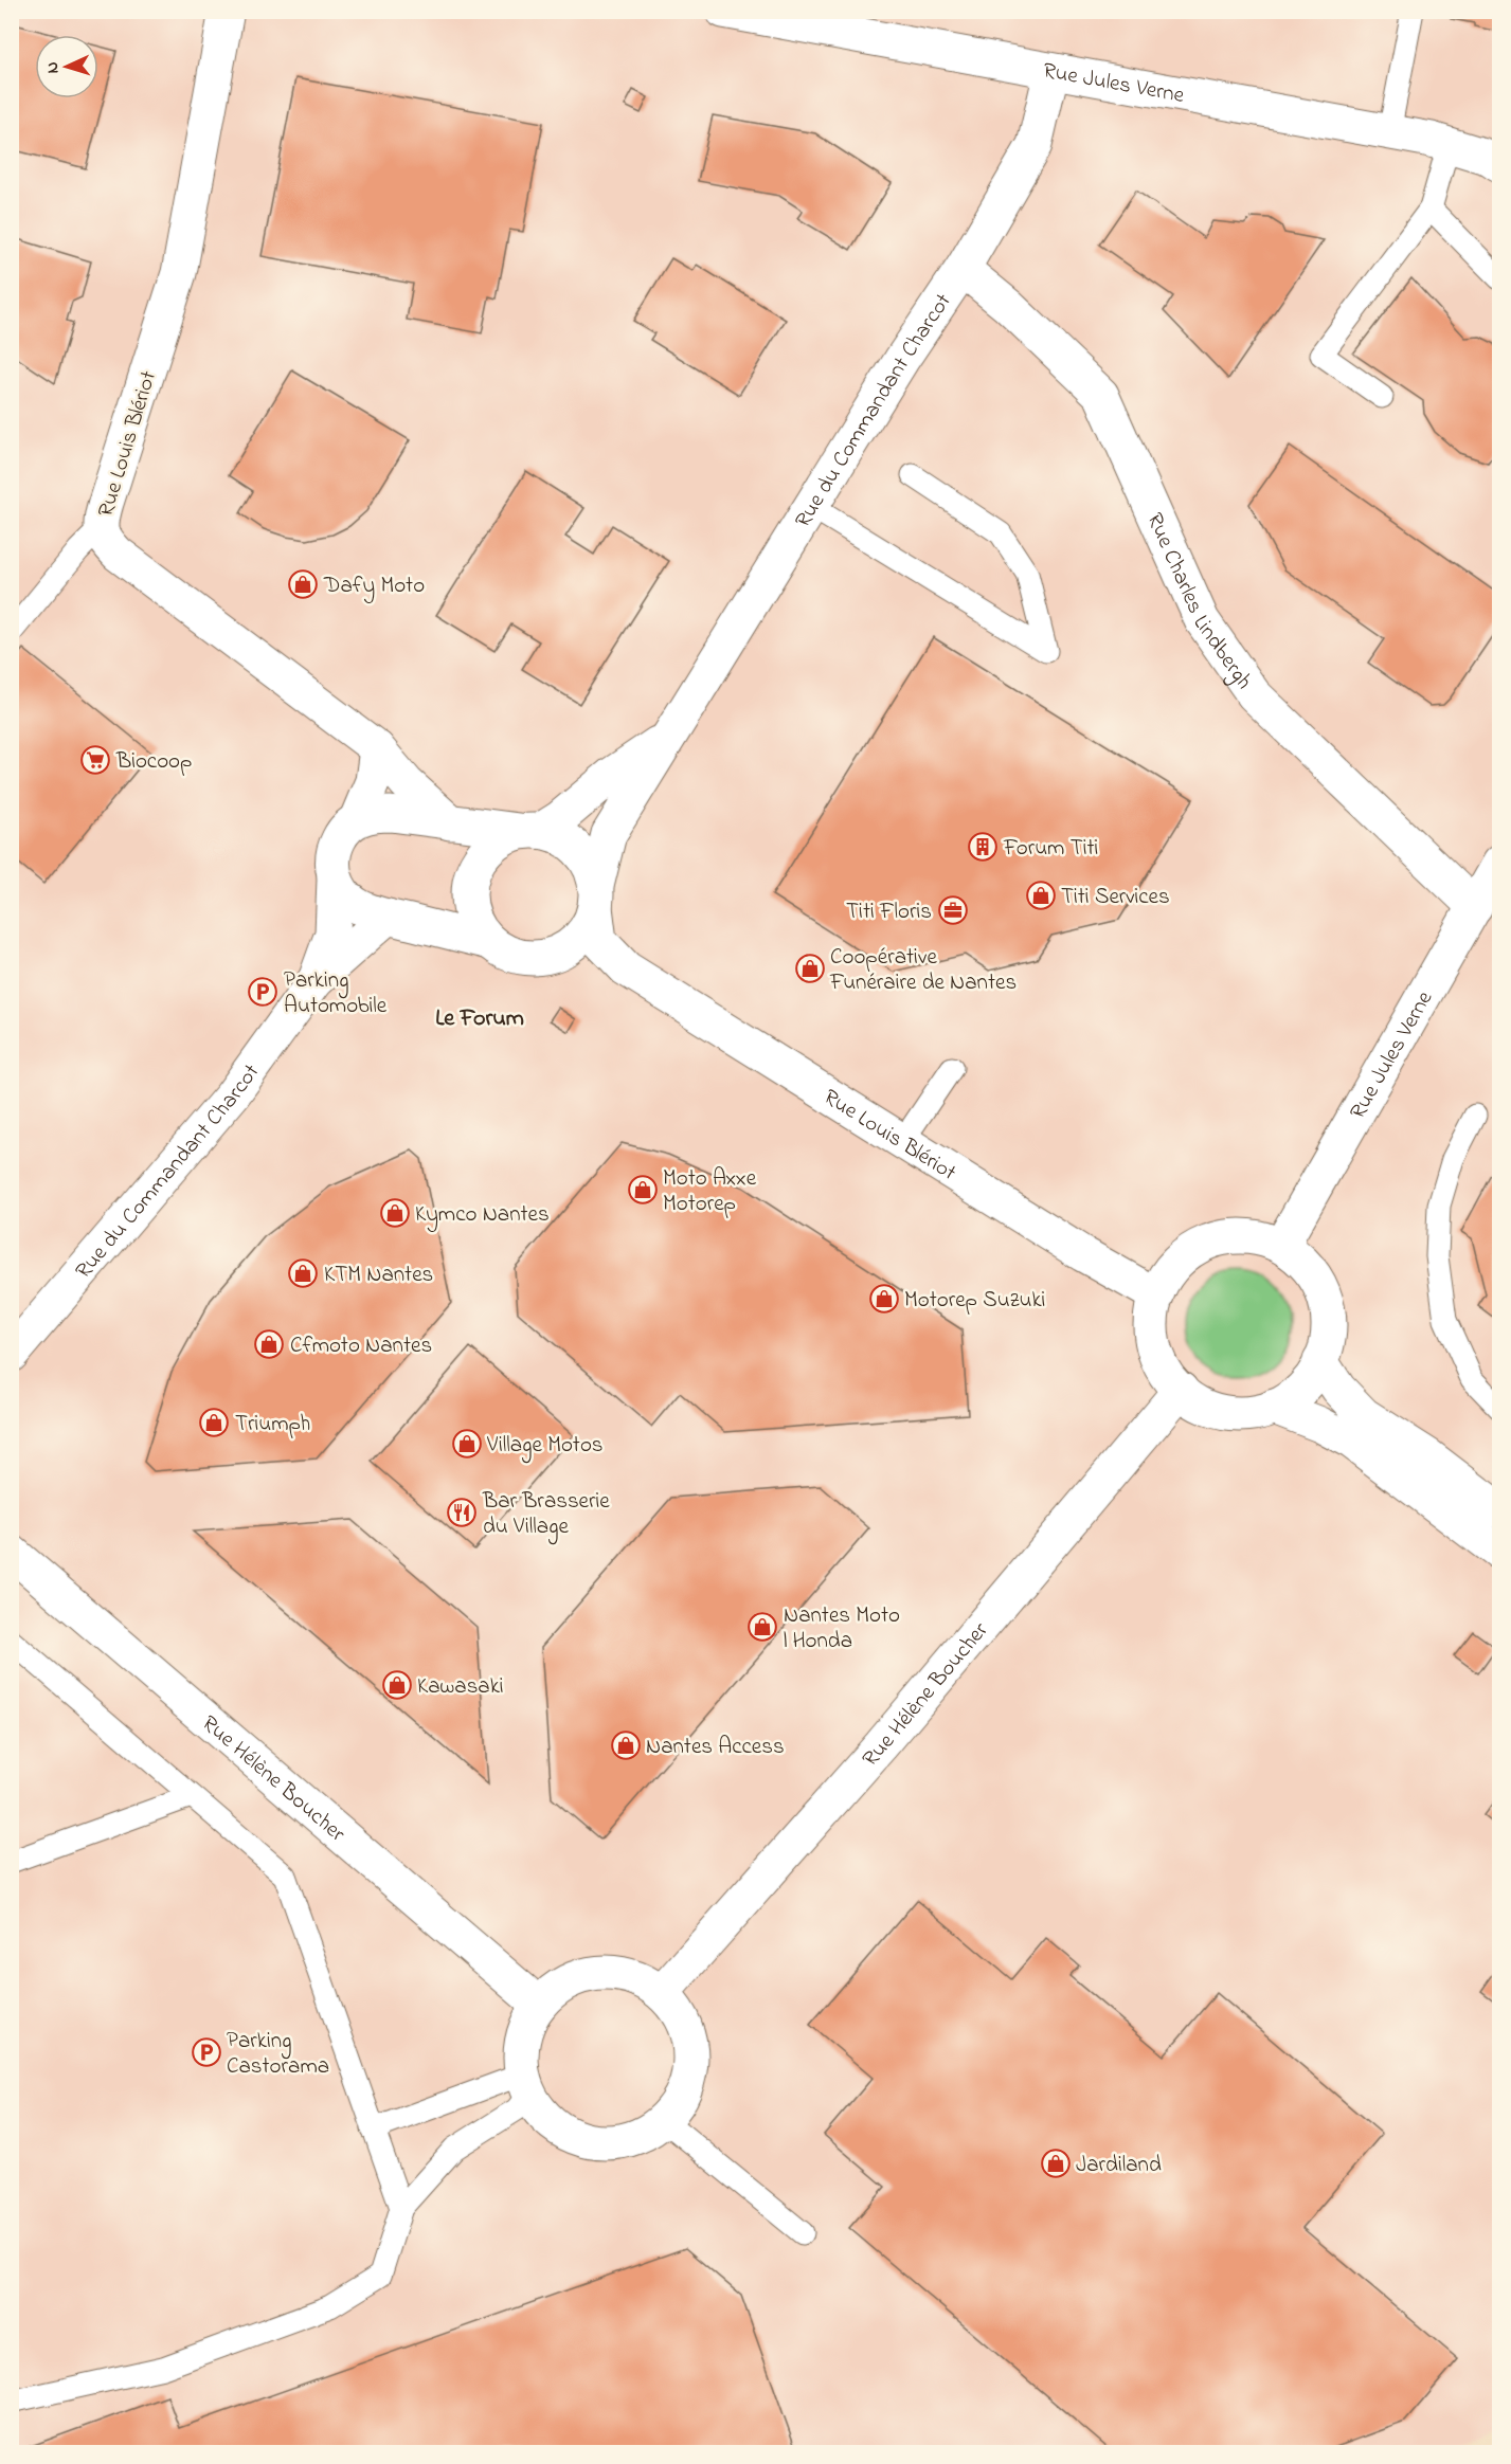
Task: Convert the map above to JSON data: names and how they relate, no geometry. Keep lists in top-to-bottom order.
{
  "streets": {
    "street": [
      "Rue Jules Verne",
      "Rue du Commandant Charcot",
      "Rue Louis Blériot",
      "Rue Charles Lindbergh",
      "Rue Hélène Boucher"
    ]
  },
  "crossings": [
    ["Rue Jules Verne", "Rue du Commandant Charcot"],
    ["Rue Jules Verne", "Rue Louis Blériot"],
    ["Rue Jules Verne", "Rue Charles Lindbergh"],
    ["Rue Jules Verne", "Rue Hélène Boucher"],
    ["Rue du Commandant Charcot", "Rue Louis Blériot"],
    ["Rue du Commandant Charcot", "Rue Charles Lindbergh"],
    ["Rue Louis Blériot", "Rue Hélène Boucher"]
  ],
  "districts": ["Le Forum"],
  "places": {
    "shop": [
      "Dafy Moto",
      "Titi Services",
      "Coopérative Funéraire de Nantes",
      "Moto Axxe Motorep",
      "Kymco Nantes",
      "KTM Nantes",
      "Motorep Suzuki",
      "Cfmoto Nantes",
      "Triumph",
      "Village Motos",
      "Nantes Moto | Honda",
      "Kawasaki",
      "Nantes Access",
      "Jardiland"
    ],
    "supermarket": ["Biocoop"],
    "building": ["Forum Titi"],
    "office": ["Titi Floris"],
    "parking": ["Parking Automobile", "Parking Castorama"],
    "restaurant": ["Bar Brasserie du Village"]
  },
  "north": "left"
}
